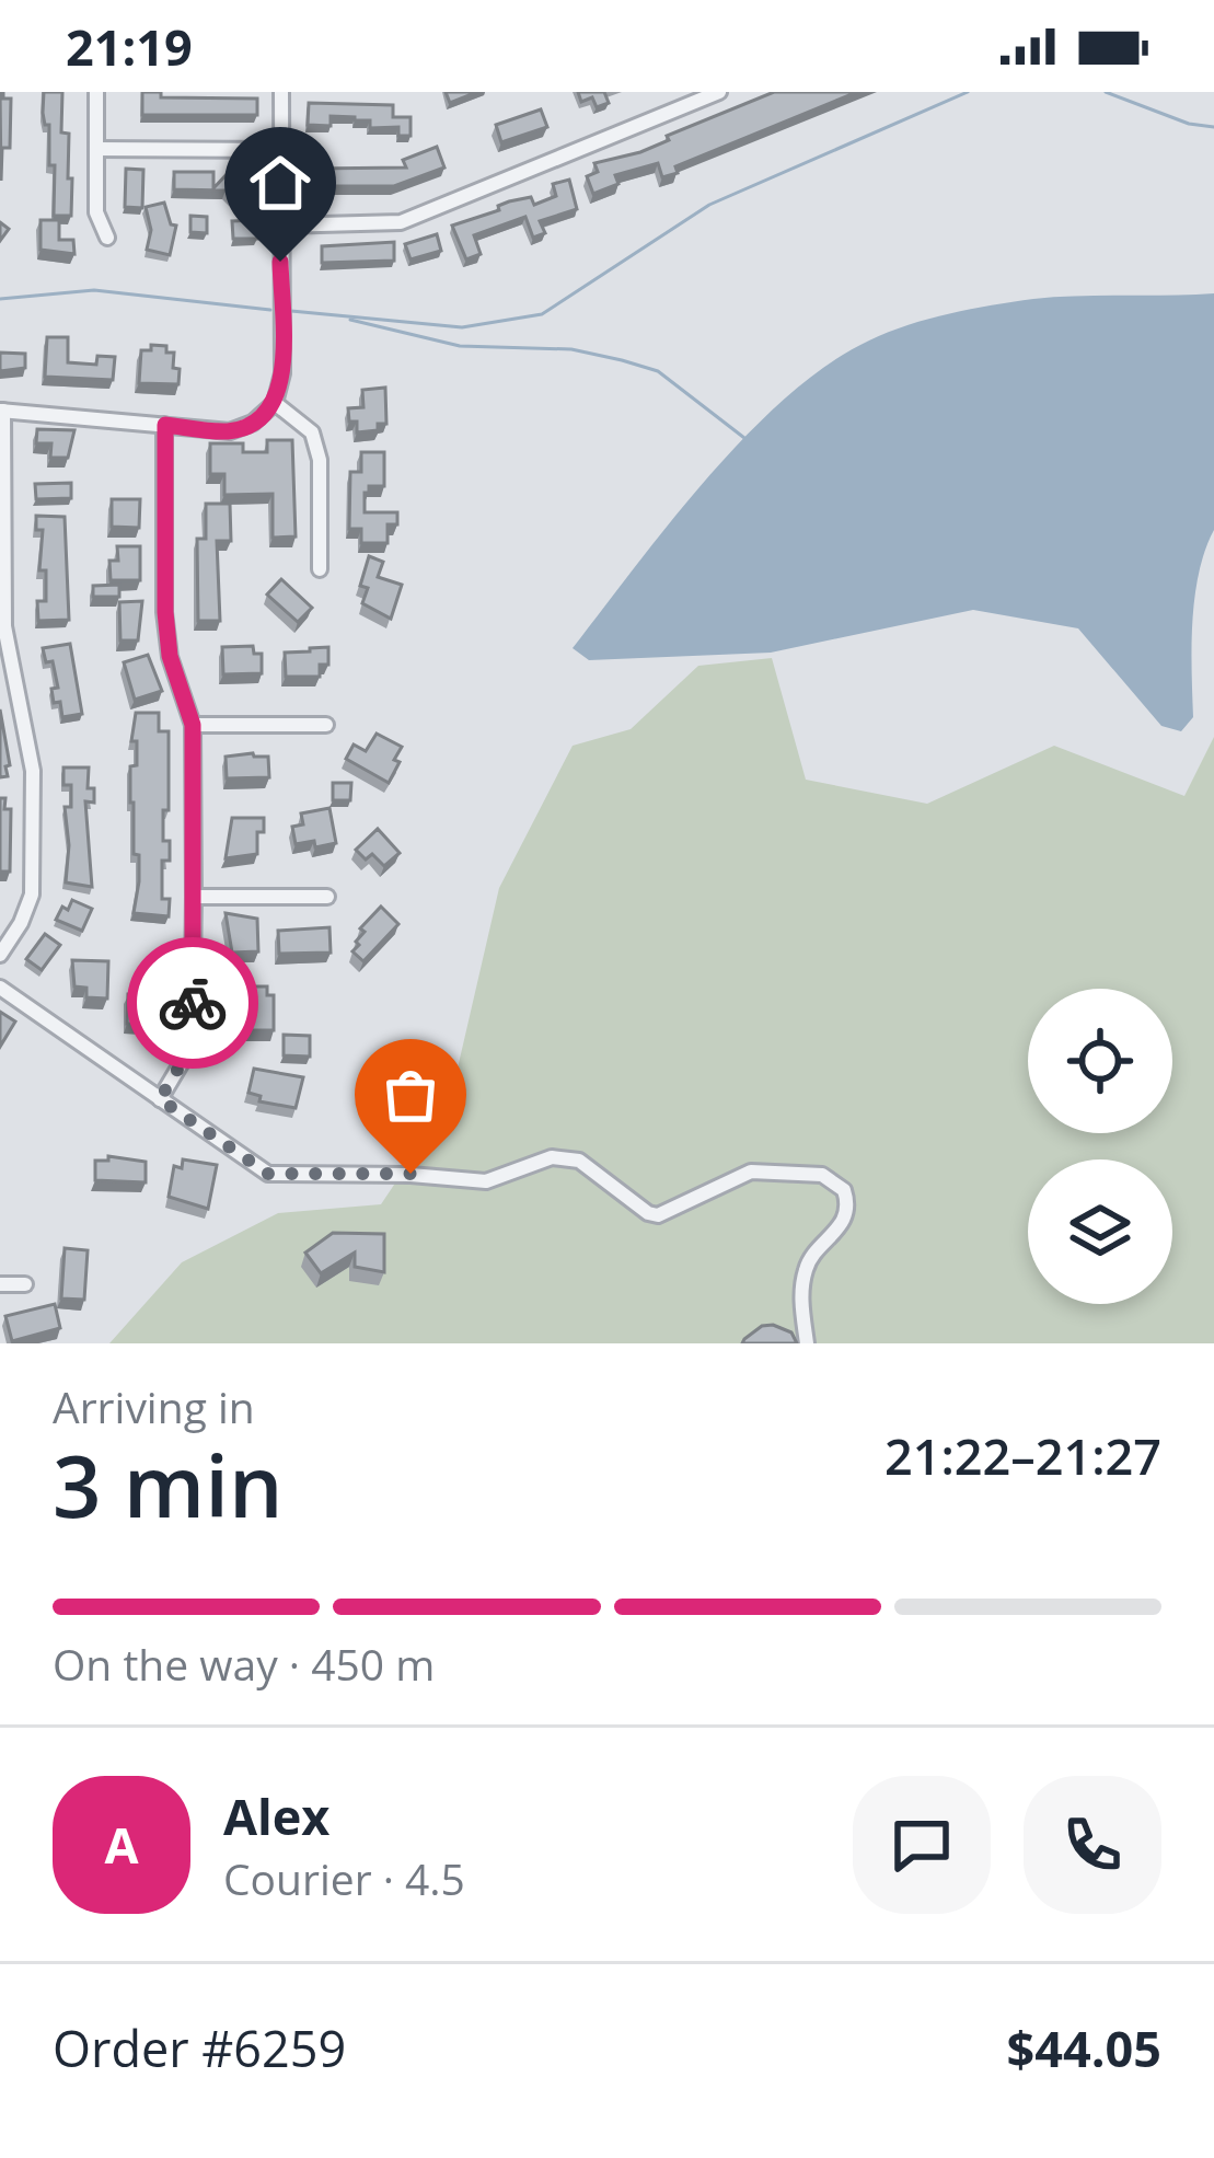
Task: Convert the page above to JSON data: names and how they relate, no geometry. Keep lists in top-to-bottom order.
{
  "page": {
    "status": "21:19",
    "heading": ["3 min", "Arriving in", "21:22–21:27"],
    "panel": [
      "Alex",
      "Courier · 4.5",
      "Order #6259",
      "$44.05"
    ],
    "bar": "On the way · 450 m",
    "round": "A"
  }
}
